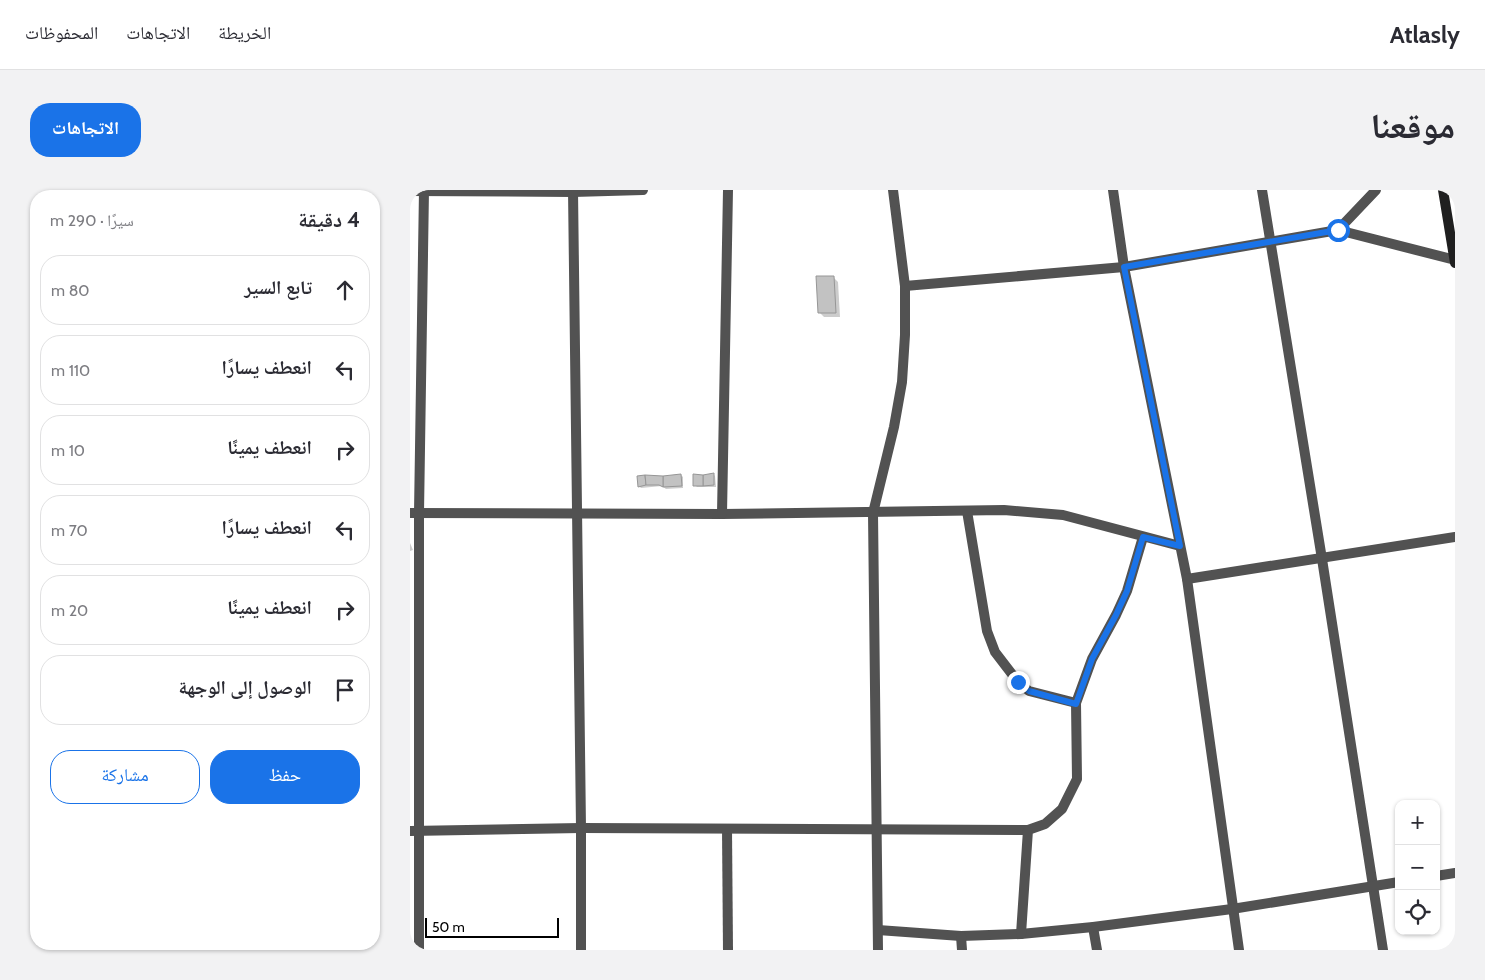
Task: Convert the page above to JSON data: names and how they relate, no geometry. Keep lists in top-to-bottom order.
{
  "scale_bar": "50 m",
  "page": {
    "header": "Atlasly",
    "nav": ["الخريطة", "الاتجاهات", "المحفوظات"],
    "title": "موقعنا",
    "buttons": [
      "الاتجاهات",
      ["حفظ", "مشاركة"]
    ],
    "heading": ["4 دقيقة", "سيرًا · 290 m"],
    "list": [
      ["تابع السير", "80 m"],
      ["انعطف يسارًا", "110 m"],
      ["انعطف يمينًا", "10 m"],
      ["انعطف يسارًا", "70 m"],
      ["انعطف يمينًا", "20 m"],
      "الوصول إلى الوجهة"
    ],
    "map_buttons": ["+", "−"],
    "scale": "50 m"
  }
}
